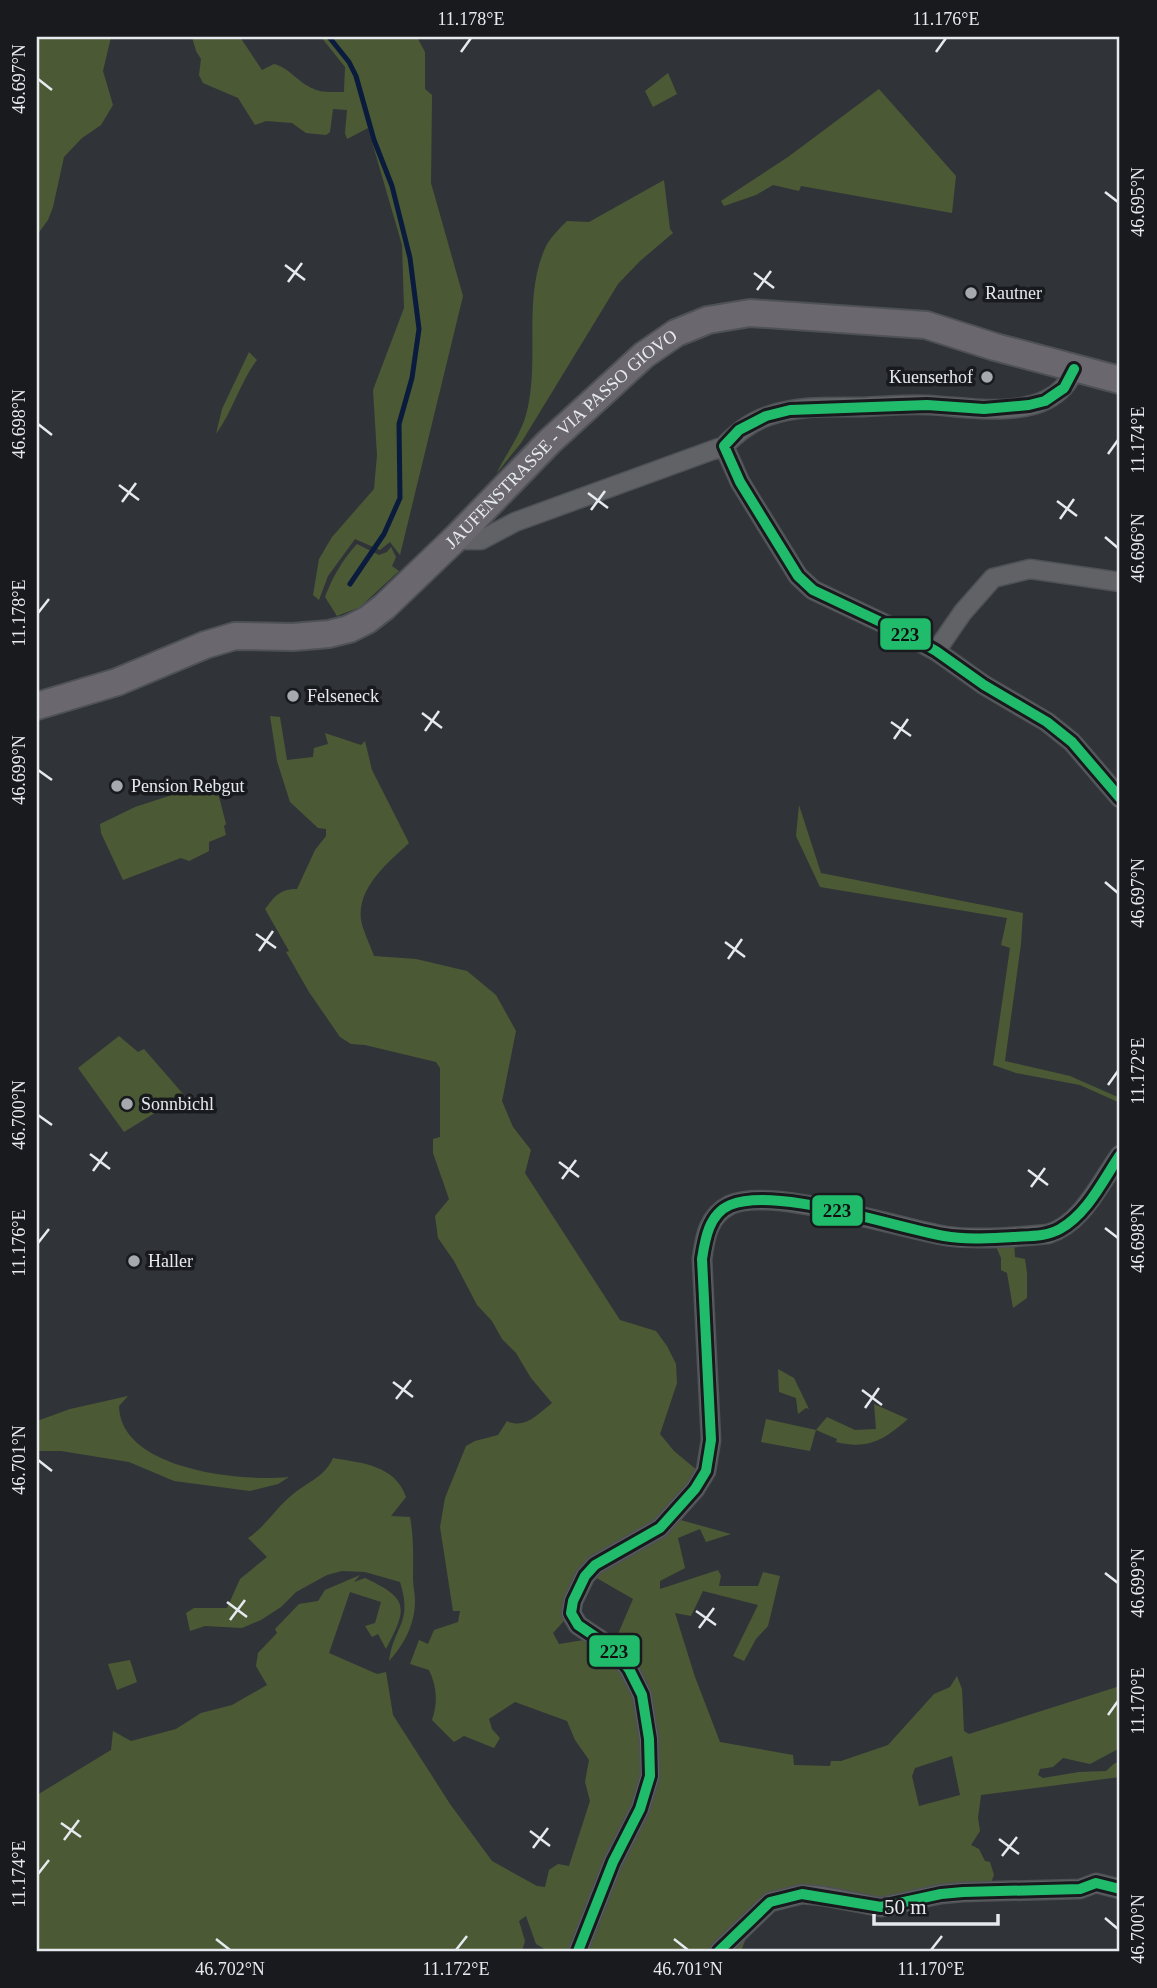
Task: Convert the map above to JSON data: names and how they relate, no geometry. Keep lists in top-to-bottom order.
{
  "streets": {
    "main road": ["JAUFENSTRASSE - VIA PASSO GIOVO"]
  },
  "places": [
    "Rautner",
    "Kuenserhof",
    "Felseneck",
    "Pension Rebgut",
    "Sonnbichl",
    "Haller"
  ],
  "lines": ["transit line 223"],
  "scale_bar": "50 m",
  "coordinates": [
    "11.178°E",
    "11.176°E",
    "46.697°N",
    "46.695°N",
    "46.698°N",
    "11.174°E",
    "46.696°N",
    "46.699°N",
    "11.172°E",
    "46.700°N",
    "46.701°N",
    "11.170°E",
    "46.702°N"
  ]
}
